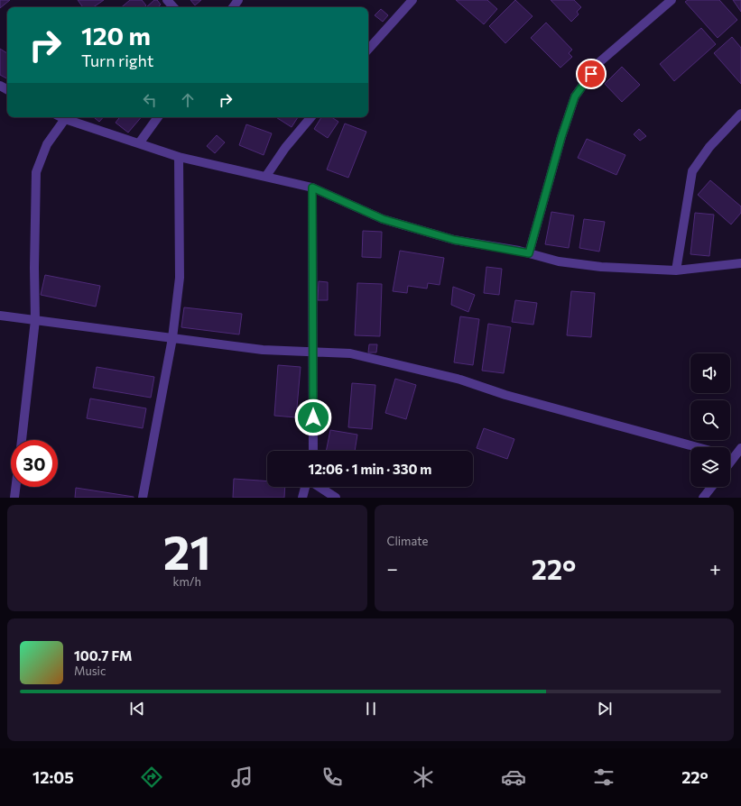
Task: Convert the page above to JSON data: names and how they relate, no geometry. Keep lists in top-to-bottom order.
{
  "page": {
    "turn": ["120 m", "Turn right"],
    "limit": "30",
    "trip": "12:06 · 1 min · 330 m",
    "tile": [
      ["21", "km/h"],
      "Climate"
    ],
    "heat": ["−", "22°", "+"],
    "song": ["100.7 FM", "Music"],
    "tabs": ["12:05", "22°"]
  }
}
